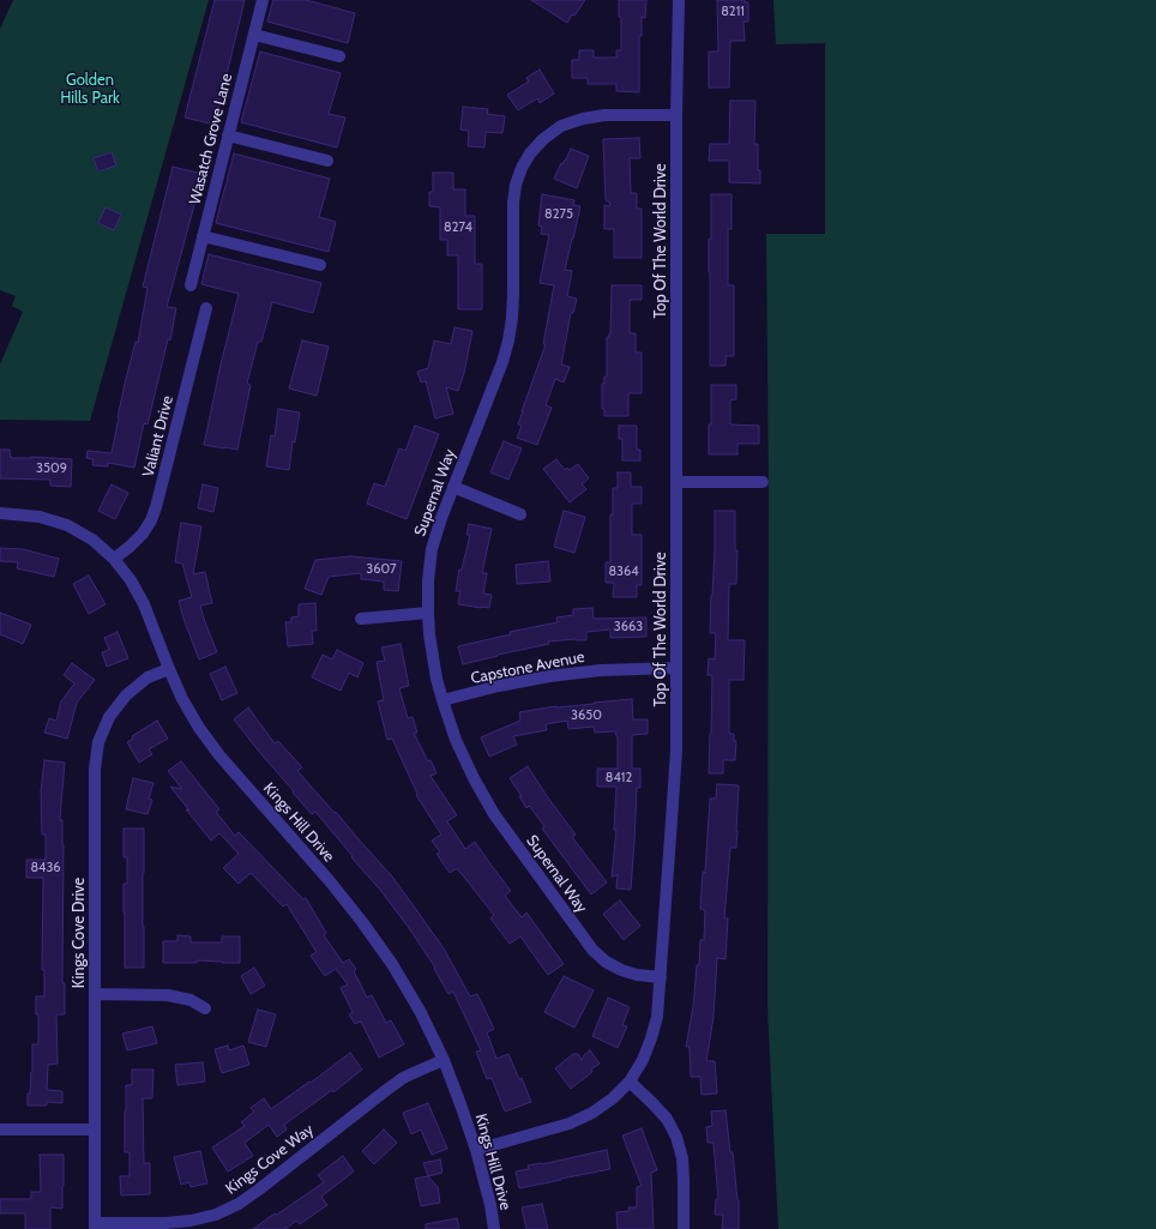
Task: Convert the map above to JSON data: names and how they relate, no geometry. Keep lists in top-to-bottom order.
{
  "streets": {
    "street": [
      "Wasatch Grove Lane",
      "Top Of The World Drive",
      "Valiant Drive",
      "Supernal Way",
      "Capstone Avenue",
      "Kings Hill Drive",
      "Kings Cove Drive",
      "Kings Cove Way"
    ]
  },
  "crossings": [
    ["Top Of The World Drive", "Supernal Way"],
    ["Top Of The World Drive", "Capstone Avenue"],
    ["Top Of The World Drive", "Kings Hill Drive"],
    ["Valiant Drive", "Kings Hill Drive"],
    ["Supernal Way", "Capstone Avenue"],
    ["Kings Hill Drive", "Kings Cove Drive"],
    ["Kings Hill Drive", "Kings Cove Way"],
    ["Kings Cove Drive", "Kings Cove Way"]
  ],
  "parks": ["Golden Hills Park"],
  "house_numbers": [
    "8211",
    "8275",
    "8274",
    "3509",
    "3607",
    "8364",
    "3663",
    "3650",
    "8412",
    "8436"
  ]
}
